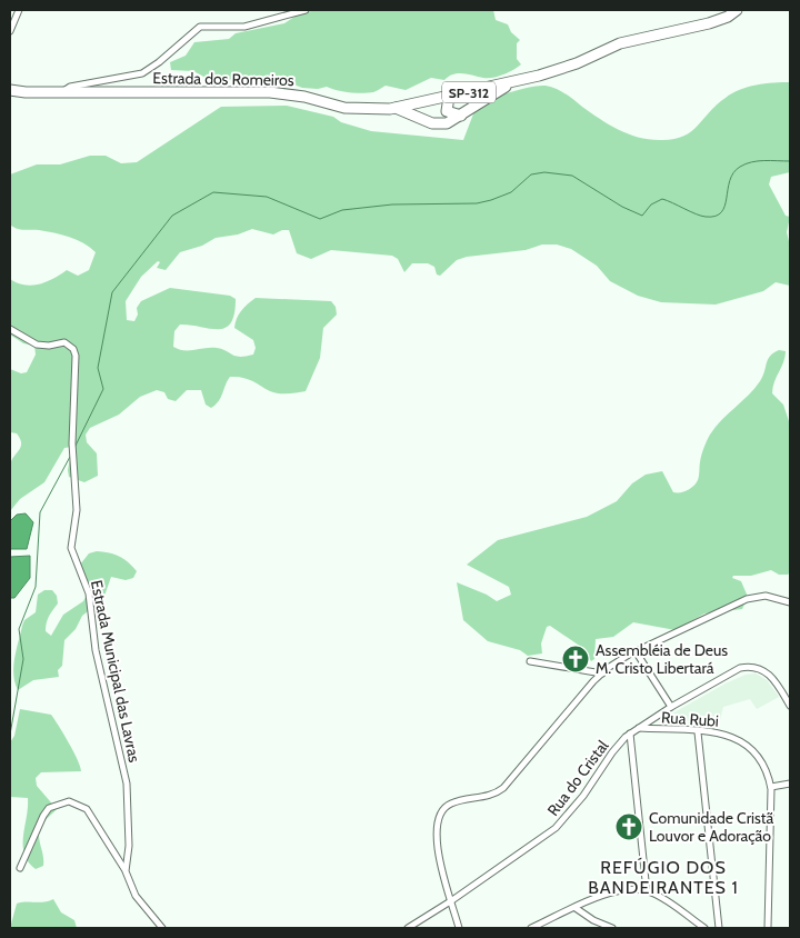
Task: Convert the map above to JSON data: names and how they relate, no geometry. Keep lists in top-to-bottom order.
{
  "streets": {
    "main road": ["Estrada dos Romeiros", "SP-312"],
    "street": ["Estrada Municipal das Lavras", "Rua Rubi", "Rua do Cristal"]
  },
  "crossings": [
    ["Rua Rubi", "Rua do Cristal"]
  ],
  "districts": ["REFÚGIO DOS BANDEIRANTES 1"],
  "places": {
    "church": ["Assembléia de Deus M. Cristo Libertará", "Comunidade Cristã Louvor e Adoração"]
  }
}
